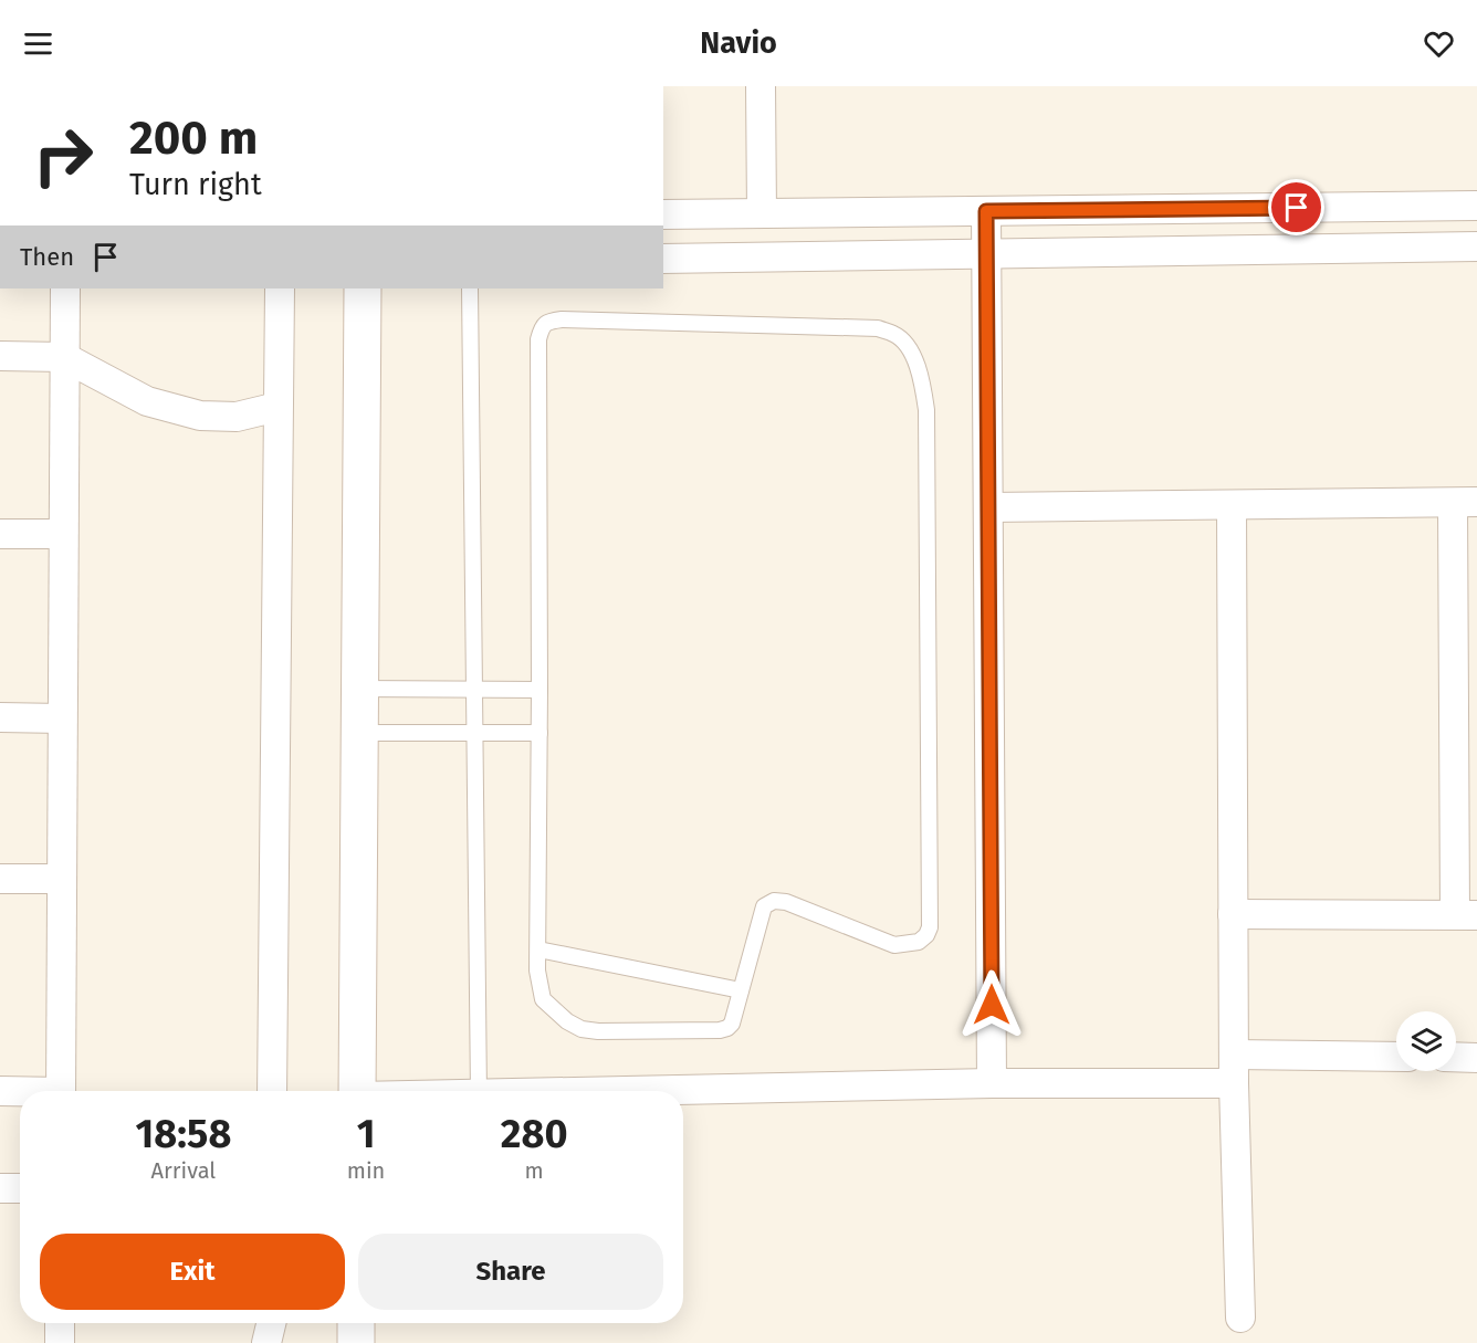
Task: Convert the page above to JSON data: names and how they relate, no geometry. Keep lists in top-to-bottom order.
{
  "page": {
    "header": "Navio",
    "turn": ["200 m", "Turn right"],
    "then": "Then",
    "eta": [
      "18:58",
      "Arrival",
      "1",
      "min",
      "280",
      "m"
    ],
    "buttons": ["Exit", "Share"]
  }
}
